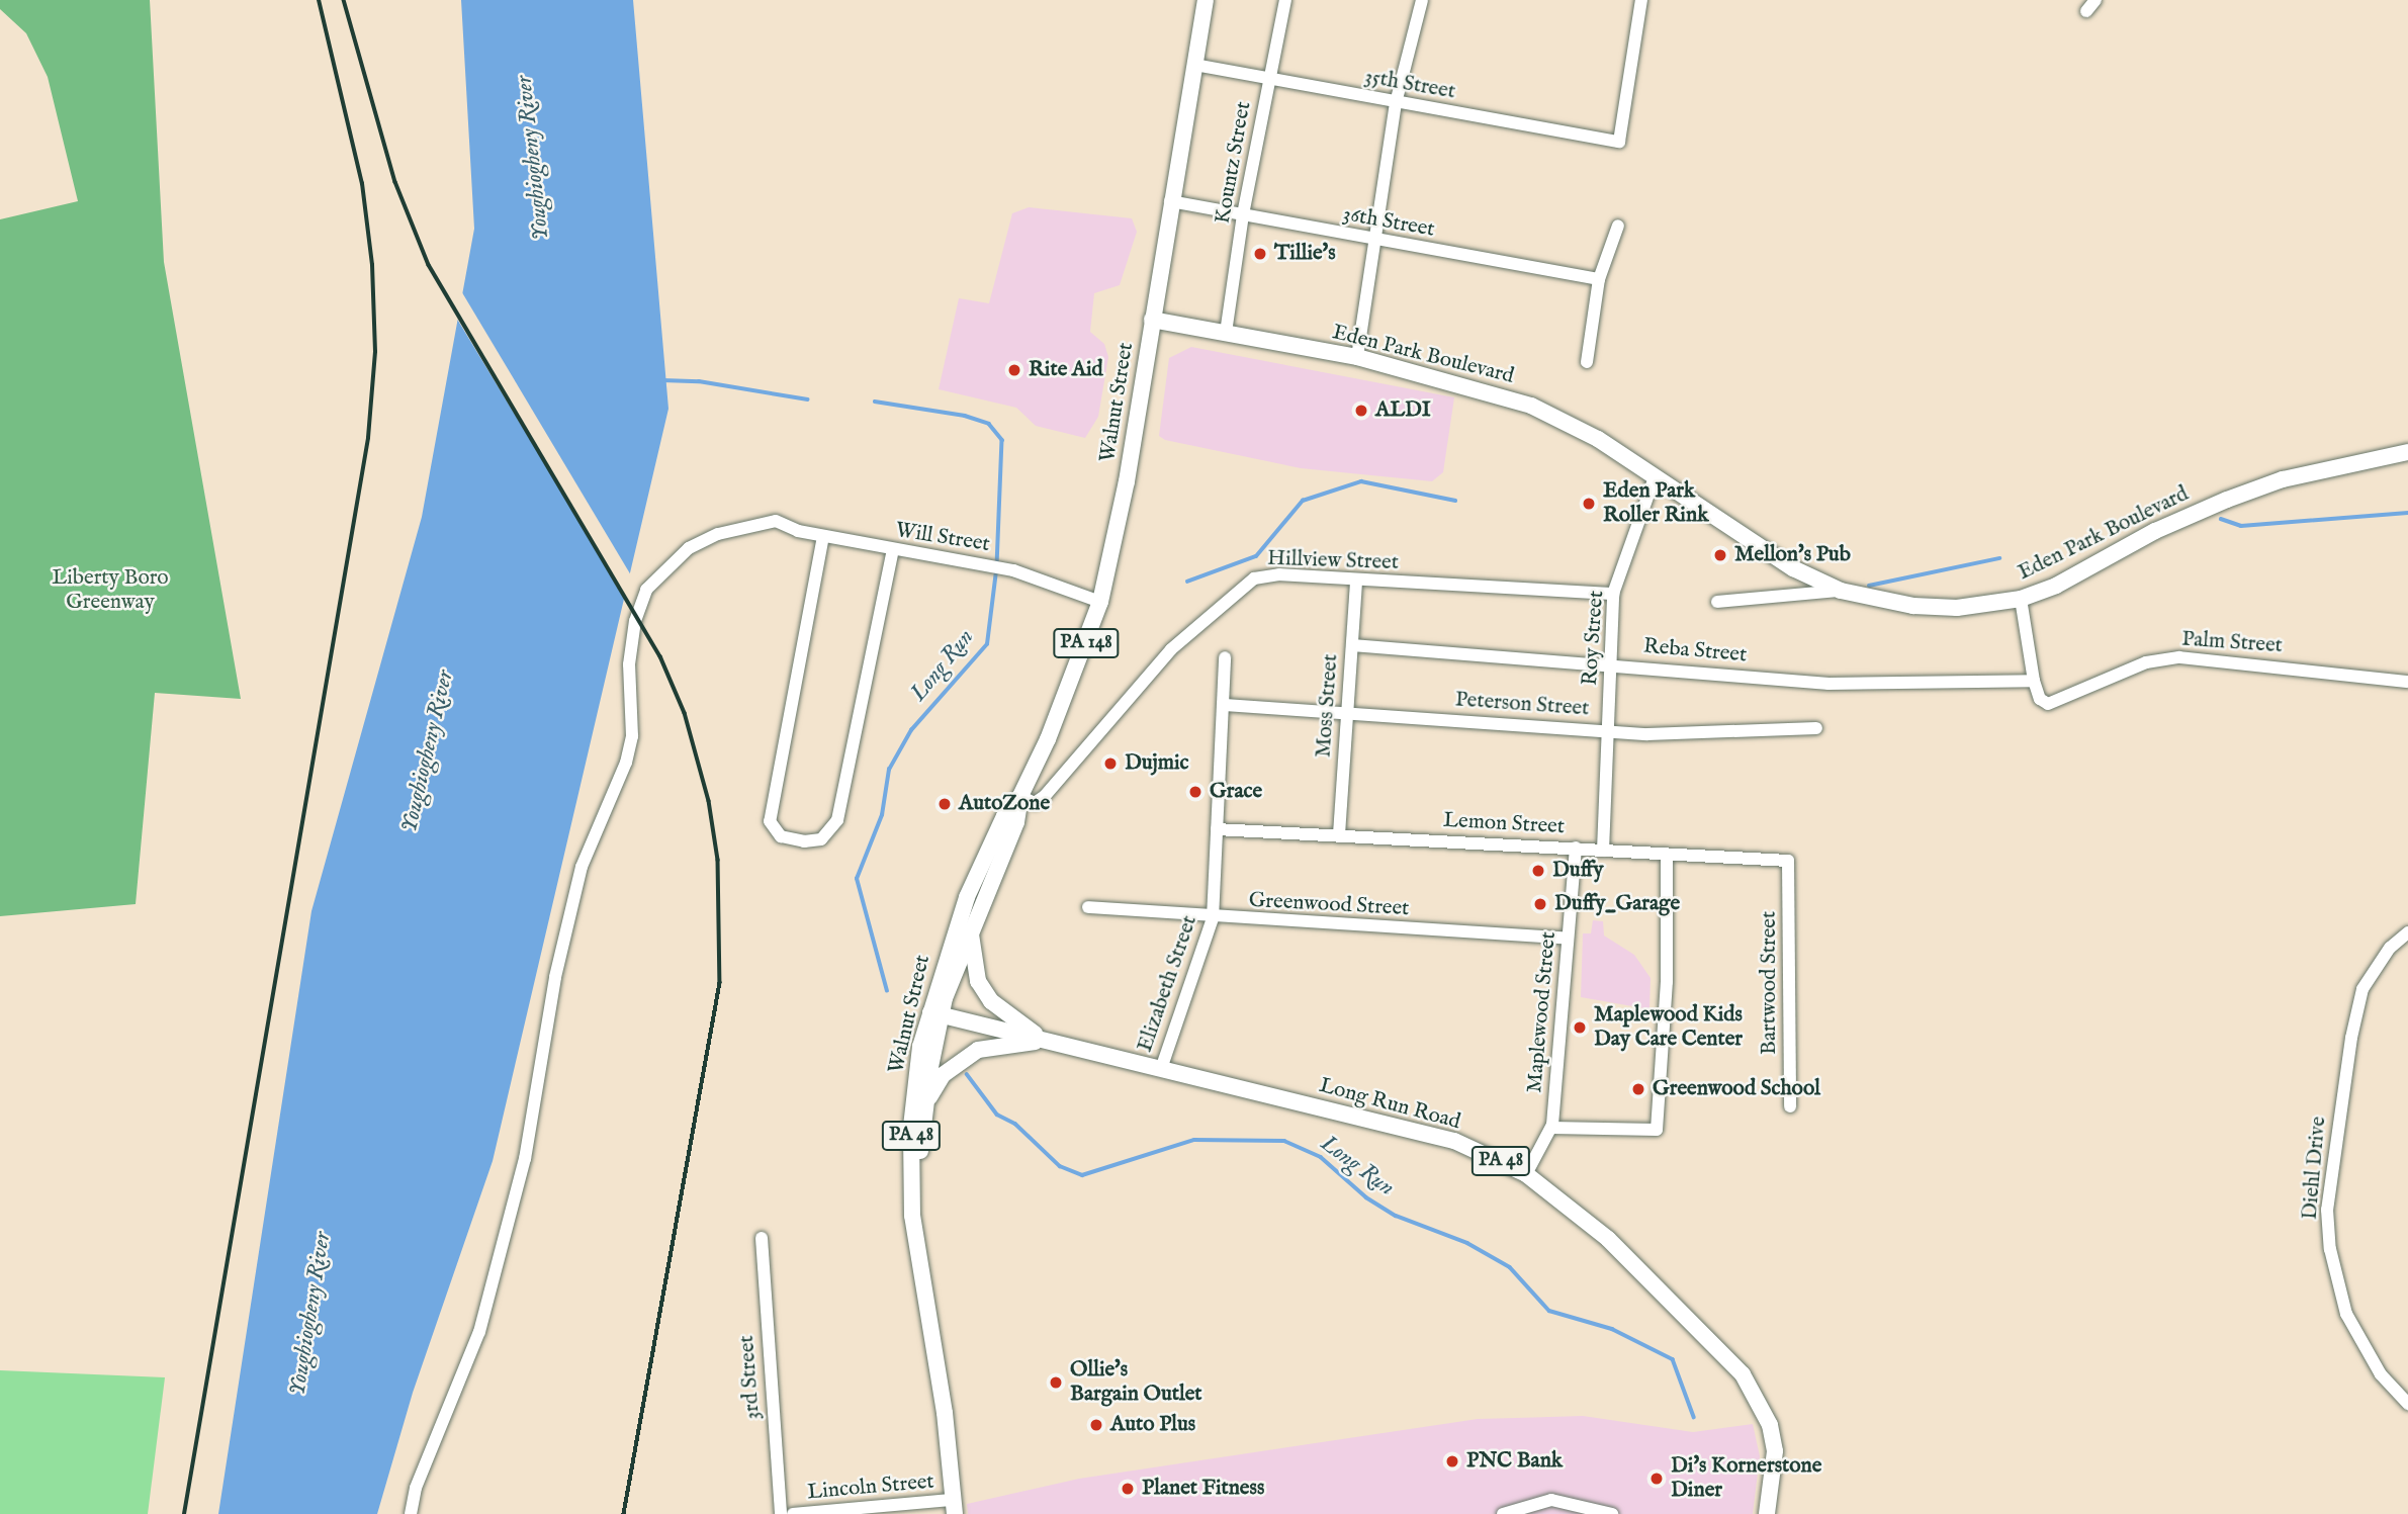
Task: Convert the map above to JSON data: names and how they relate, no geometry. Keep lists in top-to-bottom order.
{
  "streets": {
    "main road": [
      "Eden Park Boulevard",
      "Walnut Street",
      "PA 148",
      "Long Run Road",
      "PA 48"
    ],
    "street": [
      "35th Street",
      "Kountz Street",
      "36th Street",
      "Will Street",
      "Hillview Street",
      "Roy Street",
      "Palm Street",
      "Reba Street",
      "Peterson Street",
      "Moss Street",
      "Lemon Street",
      "Greenwood Street",
      "Bartwood Street",
      "Elizabeth Street",
      "Maplewood Street",
      "Diehl Drive",
      "3rd Street",
      "Lincoln Street"
    ]
  },
  "crossings": [
    ["35th Street", "Kountz Street"],
    ["35th Street", "Walnut Street"],
    ["Kountz Street", "36th Street"],
    ["Kountz Street", "Eden Park Boulevard"],
    ["36th Street", "Walnut Street"],
    ["Eden Park Boulevard", "Walnut Street"],
    ["Eden Park Boulevard", "Roy Street"],
    ["Walnut Street", "Will Street"],
    ["Walnut Street", "Hillview Street"],
    ["Walnut Street", "Long Run Road"],
    ["Walnut Street", "PA 48"],
    ["Walnut Street", "Lincoln Street"],
    ["Hillview Street", "Roy Street"],
    ["Hillview Street", "Moss Street"],
    ["Roy Street", "Reba Street"],
    ["Roy Street", "Peterson Street"],
    ["Roy Street", "Lemon Street"],
    ["Palm Street", "Reba Street"],
    ["Reba Street", "Moss Street"],
    ["Peterson Street", "Moss Street"],
    ["Peterson Street", "Elizabeth Street"],
    ["Moss Street", "Lemon Street"],
    ["Lemon Street", "Bartwood Street"],
    ["Lemon Street", "Elizabeth Street"],
    ["Lemon Street", "Maplewood Street"],
    ["Greenwood Street", "Elizabeth Street"],
    ["Greenwood Street", "Maplewood Street"],
    ["Elizabeth Street", "Long Run Road"],
    ["Maplewood Street", "Long Run Road"],
    ["Long Run Road", "PA 48"]
  ],
  "water": ["Youghiogheny River", "Long Run"],
  "parks": ["Liberty Boro Greenway"],
  "places": [
    "Tillie's",
    "Rite Aid",
    "ALDI",
    "Eden Park Roller Rink",
    "Mellon's Pub",
    "Dujmic",
    "Grace",
    "AutoZone",
    "Duffy",
    "Duffy_Garage",
    "Maplewood Kids Day Care Center",
    "Greenwood School",
    "Ollie's Bargain Outlet",
    "Auto Plus",
    "PNC Bank",
    "Di's Kornerstone Diner",
    "Planet Fitness"
  ]
}
